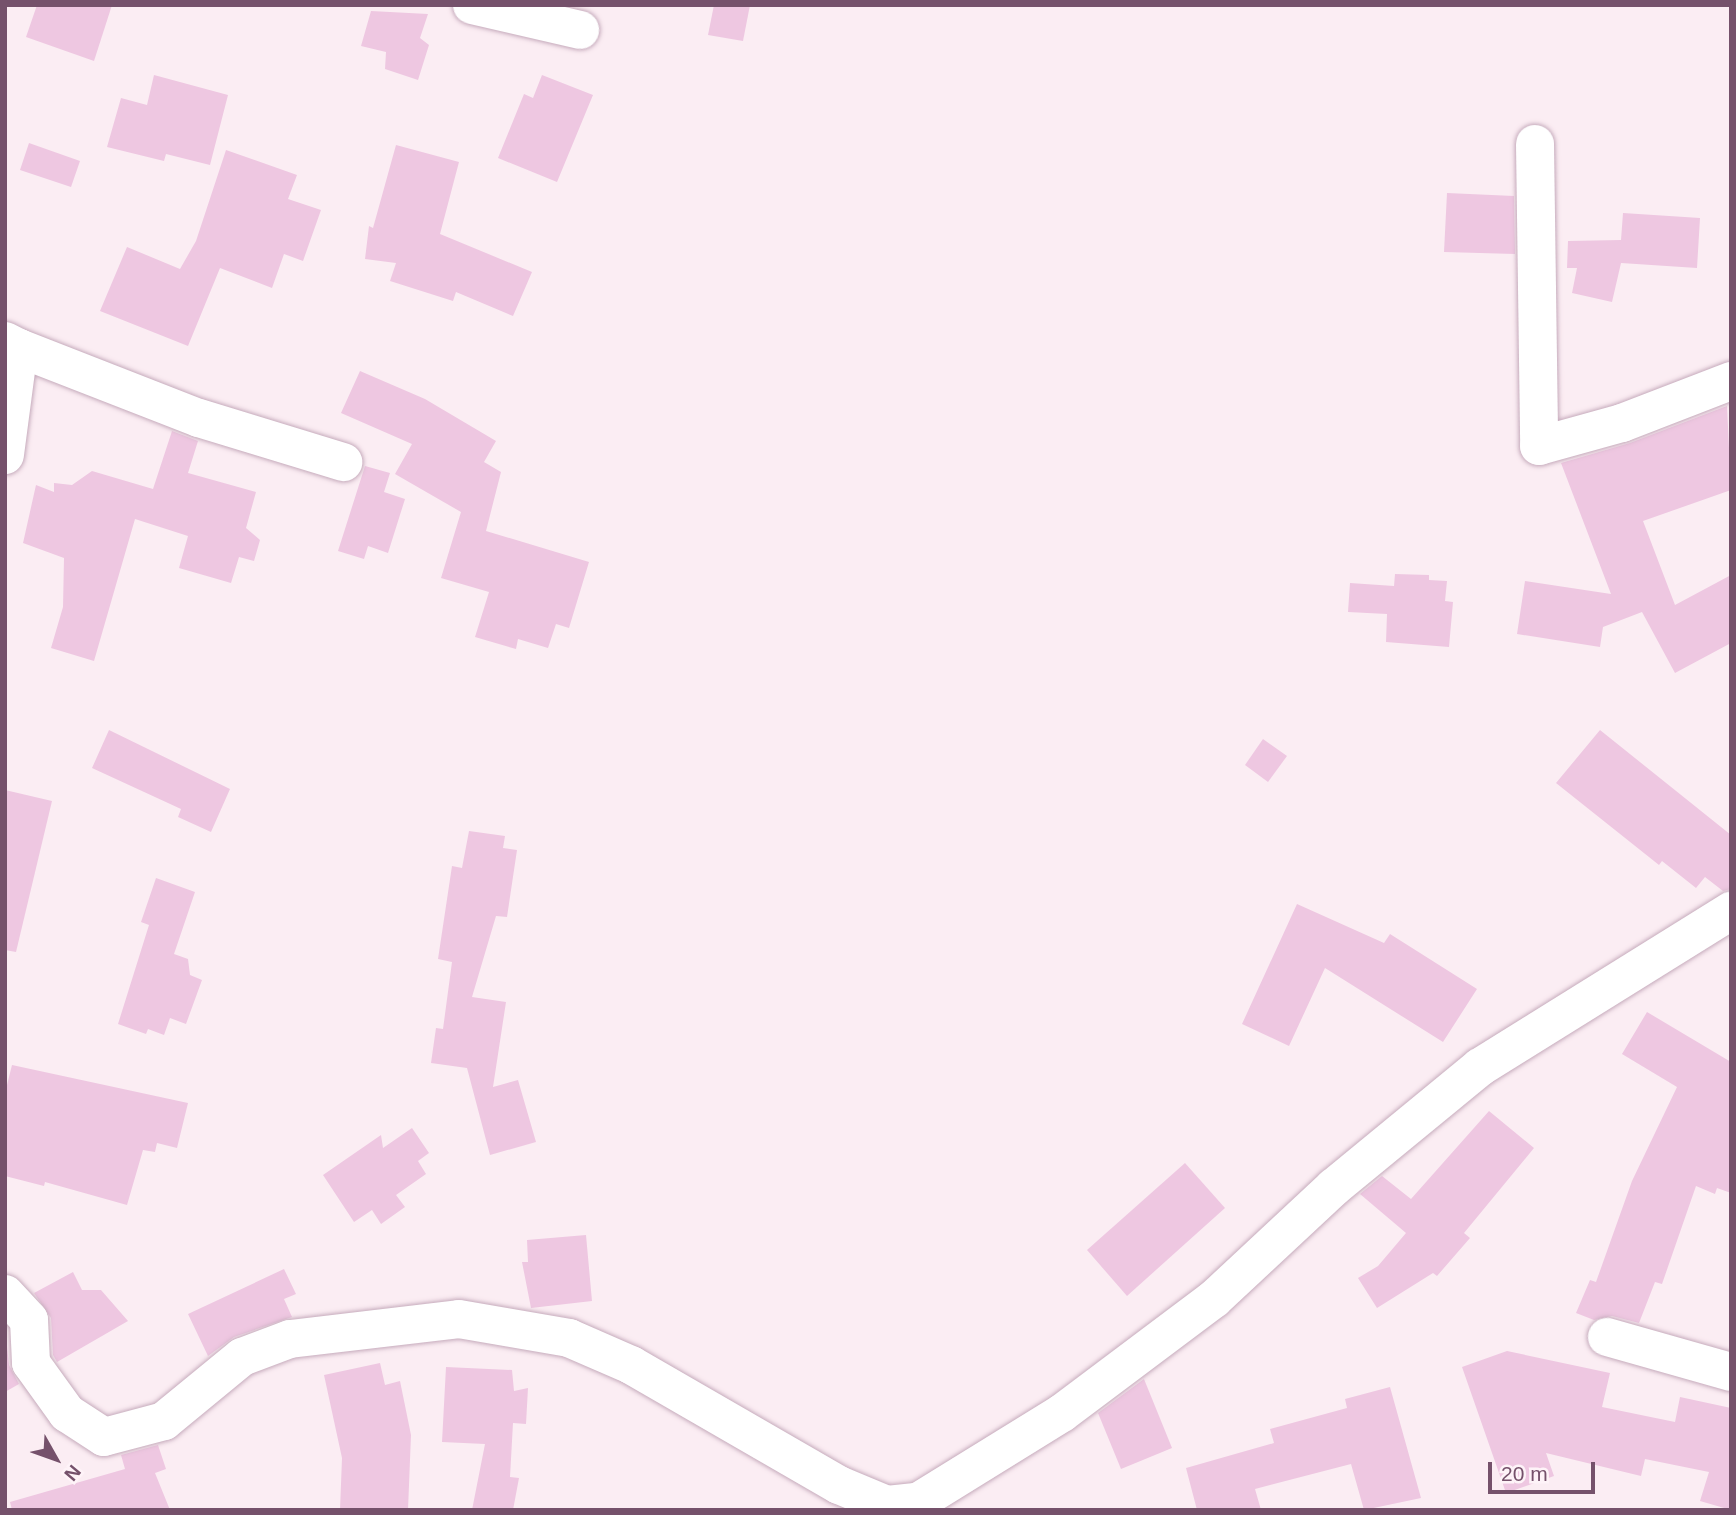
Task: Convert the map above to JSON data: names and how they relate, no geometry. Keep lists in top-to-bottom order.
{
  "scale_bar": "20 m",
  "north": "bottom right"
}
